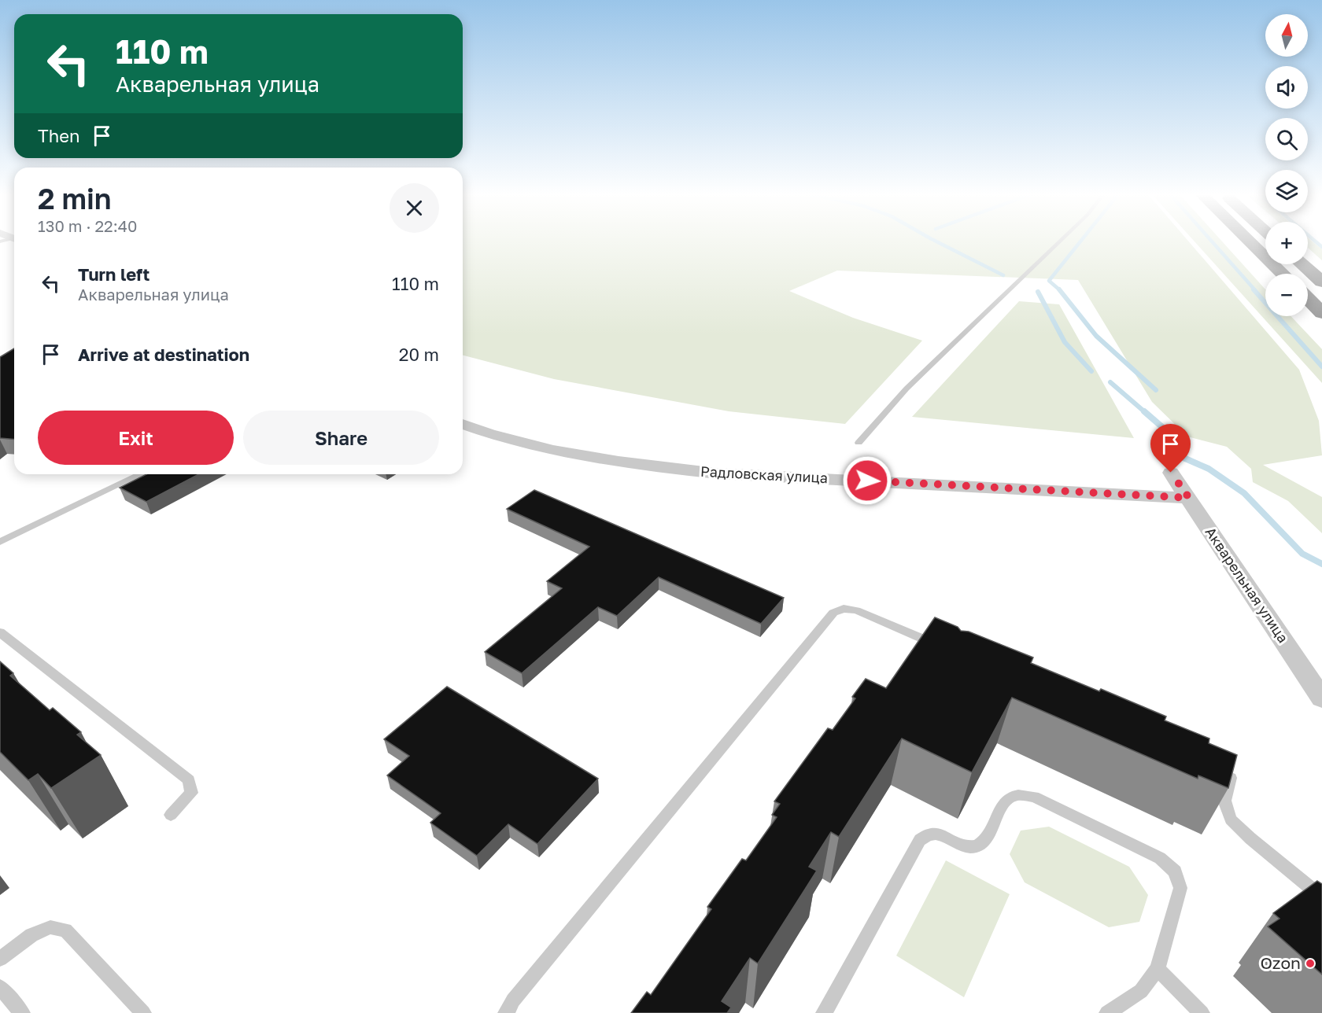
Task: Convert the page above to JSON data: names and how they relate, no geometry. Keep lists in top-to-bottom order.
{
  "streets": {
    "street": ["Радловская улица", "Акварельная улица"]
  },
  "crossings": [
    ["Радловская улица", "Акварельная улица"]
  ],
  "places": ["Ozon"],
  "north": "top",
  "page": {
    "map_buttons": ["+", "−"],
    "turn": ["110 m", "Акварельная улица"],
    "then": "Then",
    "heading": ["2 min", "130 m · 22:40"],
    "list": [
      {
        "name": "Turn left",
        "note": "Акварельная улица",
        "value": "110 m"
      },
      {
        "name": "Arrive at destination",
        "value": "20 m"
      }
    ],
    "buttons": ["Exit", "Share"]
  }
}
